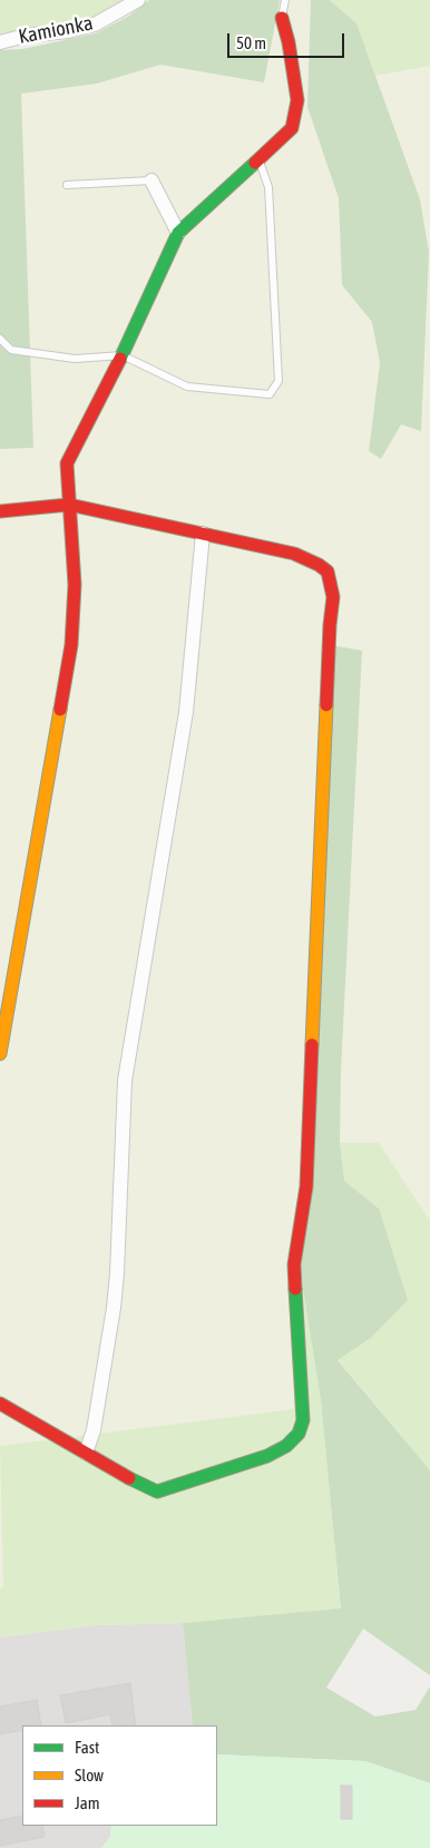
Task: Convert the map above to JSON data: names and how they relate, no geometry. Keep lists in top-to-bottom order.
{
  "streets": {
    "street": ["Kamionka"]
  },
  "legend": ["Fast", "Slow", "Jam"],
  "scale_bar": "50 m"
}
